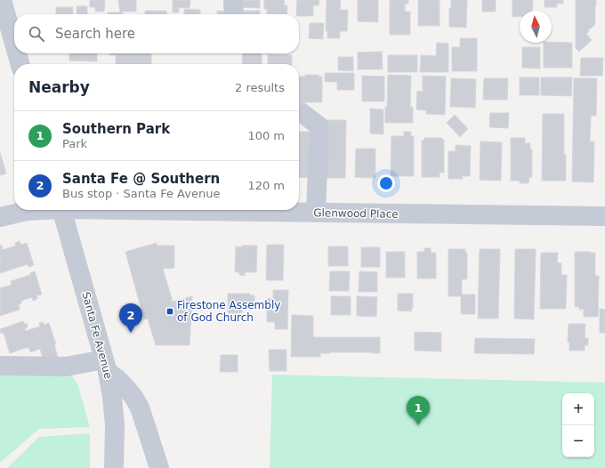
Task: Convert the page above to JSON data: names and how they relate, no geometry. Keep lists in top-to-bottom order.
{
  "streets": {
    "street": ["Glenwood Place", "Santa Fe Avenue"]
  },
  "places": {
    "transit": ["Firestone Assembly of God Church"]
  },
  "north": "top",
  "page": {
    "search": "Search here",
    "heading": ["Nearby", "2 results"],
    "list": [
      {
        "mark": "1",
        "name": "Southern Park",
        "note": "Park",
        "value": "100 m"
      },
      {
        "mark": "2",
        "name": "Santa Fe @ Southern",
        "note": "Bus stop · Santa Fe Avenue",
        "value": "120 m"
      }
    ],
    "pins": ["2", "1"],
    "map_buttons": ["+", "−"]
  }
}
